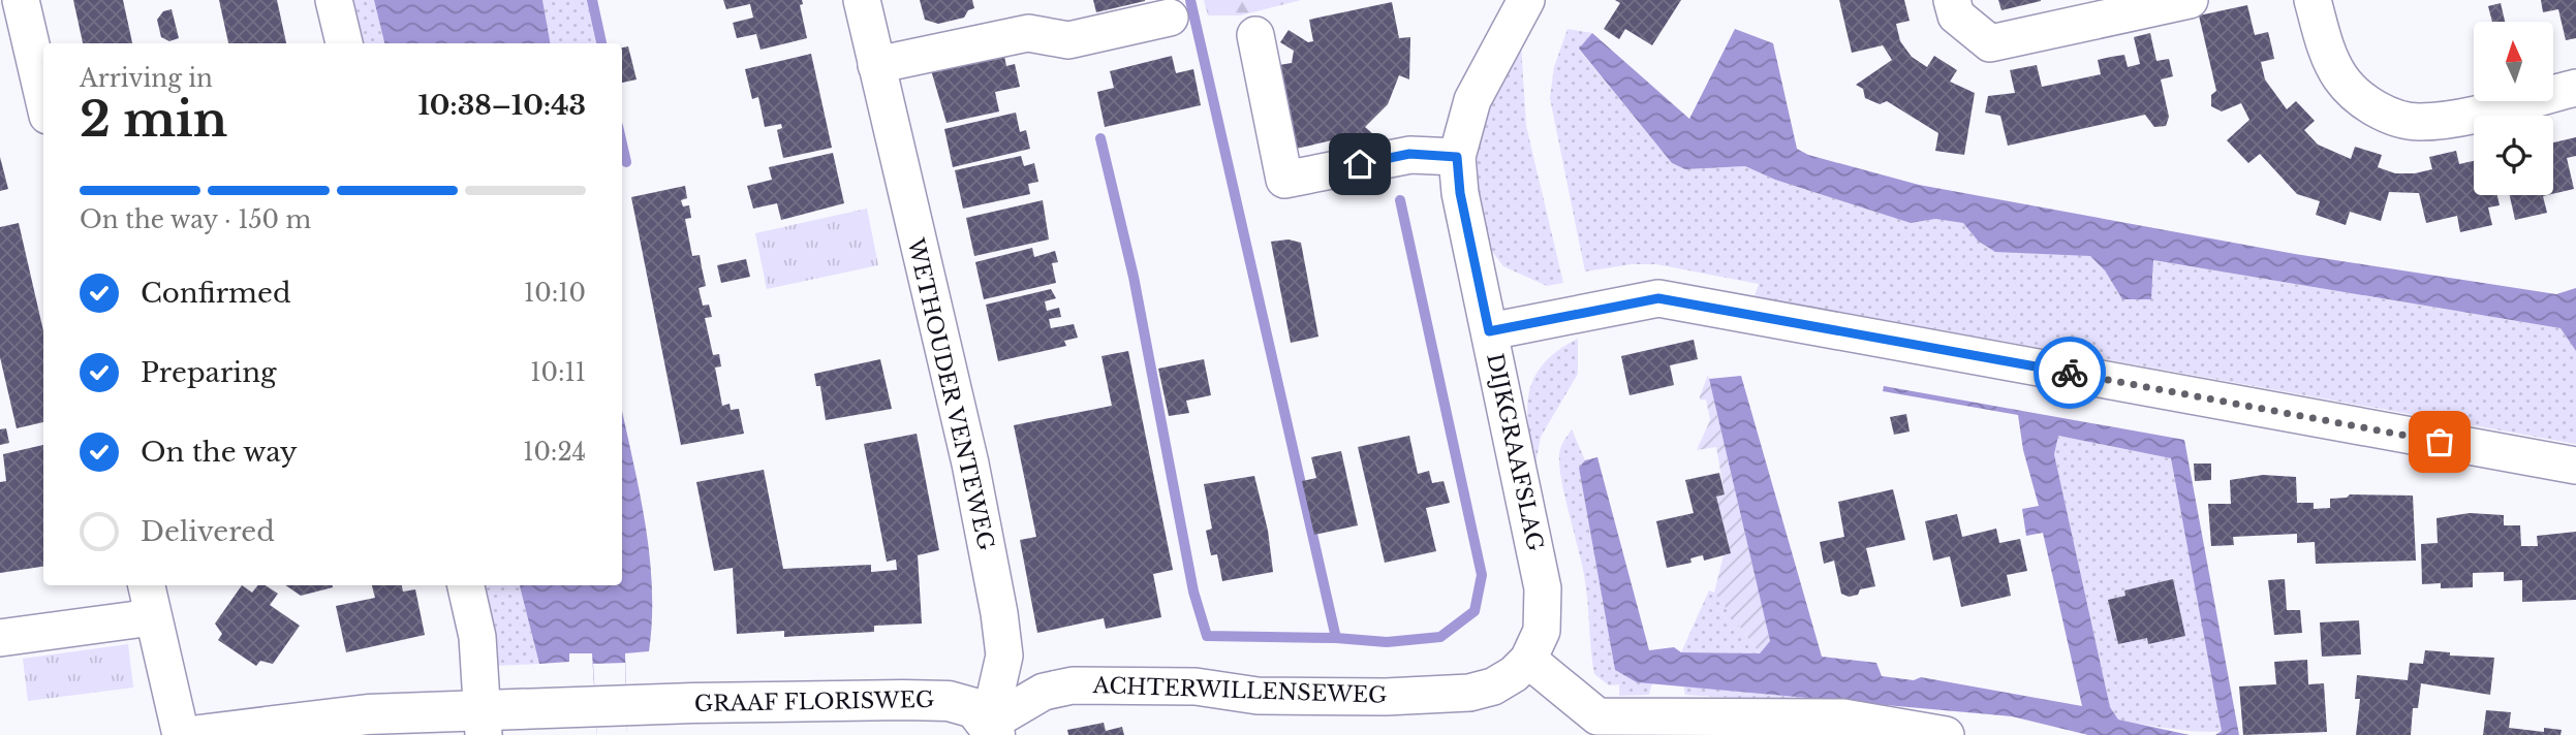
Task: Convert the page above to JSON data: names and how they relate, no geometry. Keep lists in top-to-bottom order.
{
  "streets": {
    "main road": ["GRAAF FLORISWEG"],
    "street": ["WETHOUDER VENTEWEG", "DIJKGRAAFSLAG", "ACHTERWILLENSEWEG"]
  },
  "crossings": [
    ["WETHOUDER VENTEWEG", "ACHTERWILLENSEWEG"],
    ["WETHOUDER VENTEWEG", "GRAAF FLORISWEG"],
    ["DIJKGRAAFSLAG", "ACHTERWILLENSEWEG"],
    ["ACHTERWILLENSEWEG", "GRAAF FLORISWEG"]
  ],
  "north": "top",
  "page": {
    "heading": ["2 min", "Arriving in", "10:38–10:43"],
    "bar": "On the way · 150 m",
    "list": [
      ["Confirmed", "10:10"],
      ["Preparing", "10:11"],
      ["On the way", "10:24"],
      "Delivered"
    ]
  }
}
